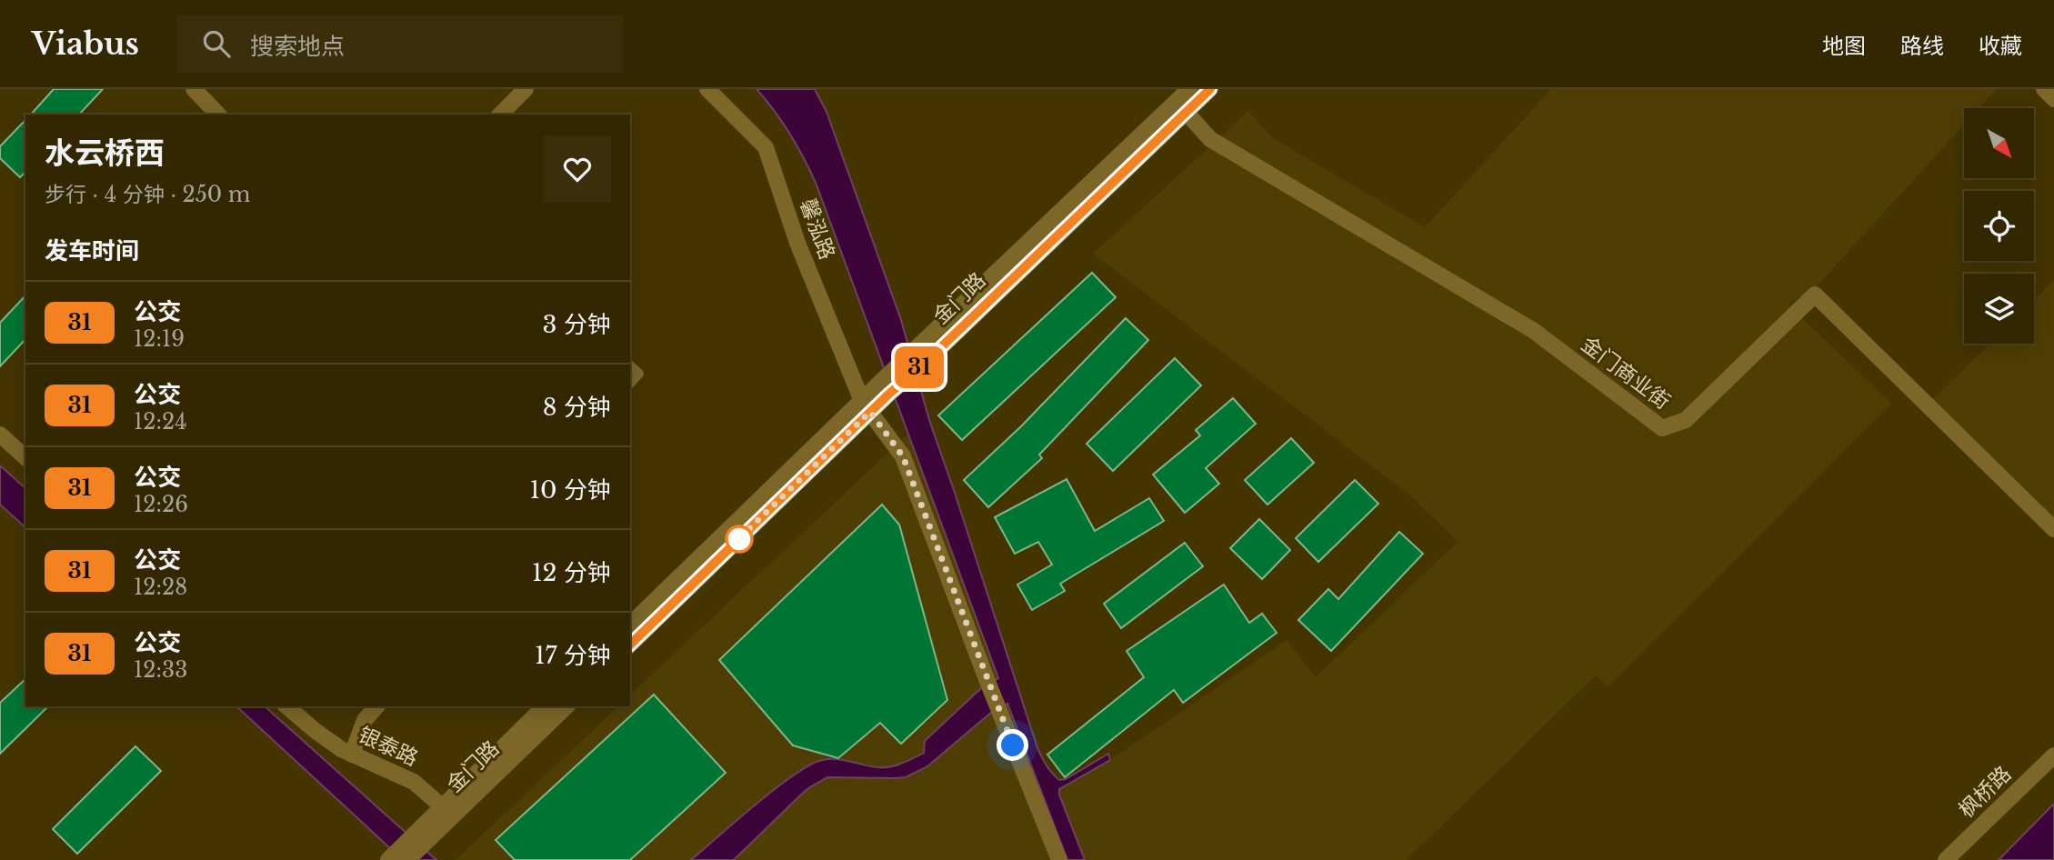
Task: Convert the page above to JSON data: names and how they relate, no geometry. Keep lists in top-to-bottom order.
{
  "streets": {
    "street": [
      "馨泓路",
      "金门路",
      "金门商业街",
      "银泰路",
      "枫桥路"
    ]
  },
  "crossings": [
    ["馨泓路", "金门路"],
    ["金门路", "金门商业街"],
    ["金门路", "银泰路"]
  ],
  "lines": ["bus line 31"],
  "north": "bottom right",
  "page": {
    "header": "Viabus",
    "search": "搜索地点",
    "nav": ["地图", "路线", "收藏"],
    "on_map": "31",
    "heading": [
      ["水云桥西", "步行 · 4 分钟 · 250 m"],
      "发车时间"
    ],
    "list": [
      {
        "mark": "31",
        "name": "公交",
        "note": "12:19",
        "value": "3 分钟"
      },
      {
        "mark": "31",
        "name": "公交",
        "note": "12:24",
        "value": "8 分钟"
      },
      {
        "mark": "31",
        "name": "公交",
        "note": "12:26",
        "value": "10 分钟"
      },
      {
        "mark": "31",
        "name": "公交",
        "note": "12:28",
        "value": "12 分钟"
      },
      {
        "mark": "31",
        "name": "公交",
        "note": "12:33",
        "value": "17 分钟"
      }
    ]
  }
}
